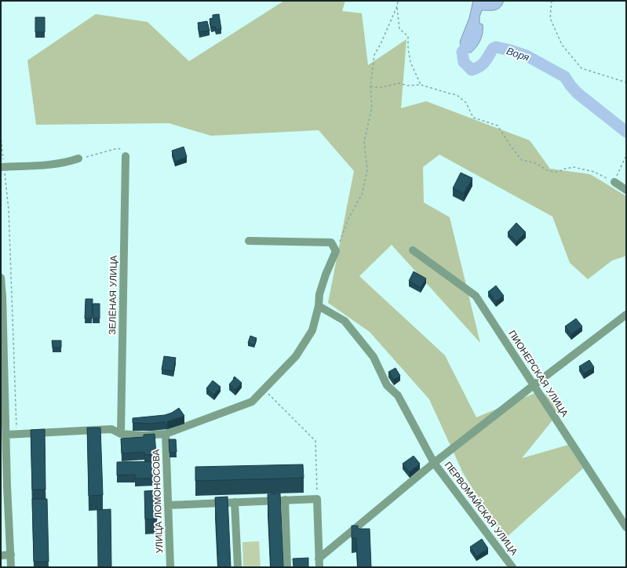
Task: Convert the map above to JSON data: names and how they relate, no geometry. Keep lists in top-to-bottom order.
{
  "streets": {
    "street": [
      "ЗЕЛЁНАЯ УЛИЦА",
      "ПИОНЕРСКАЯ УЛИЦА",
      "УЛИЦА ЛОМОНОСОВА",
      "ПЕРВОМАЙСКАЯ УЛИЦА"
    ]
  },
  "water": ["Воря"]
}
